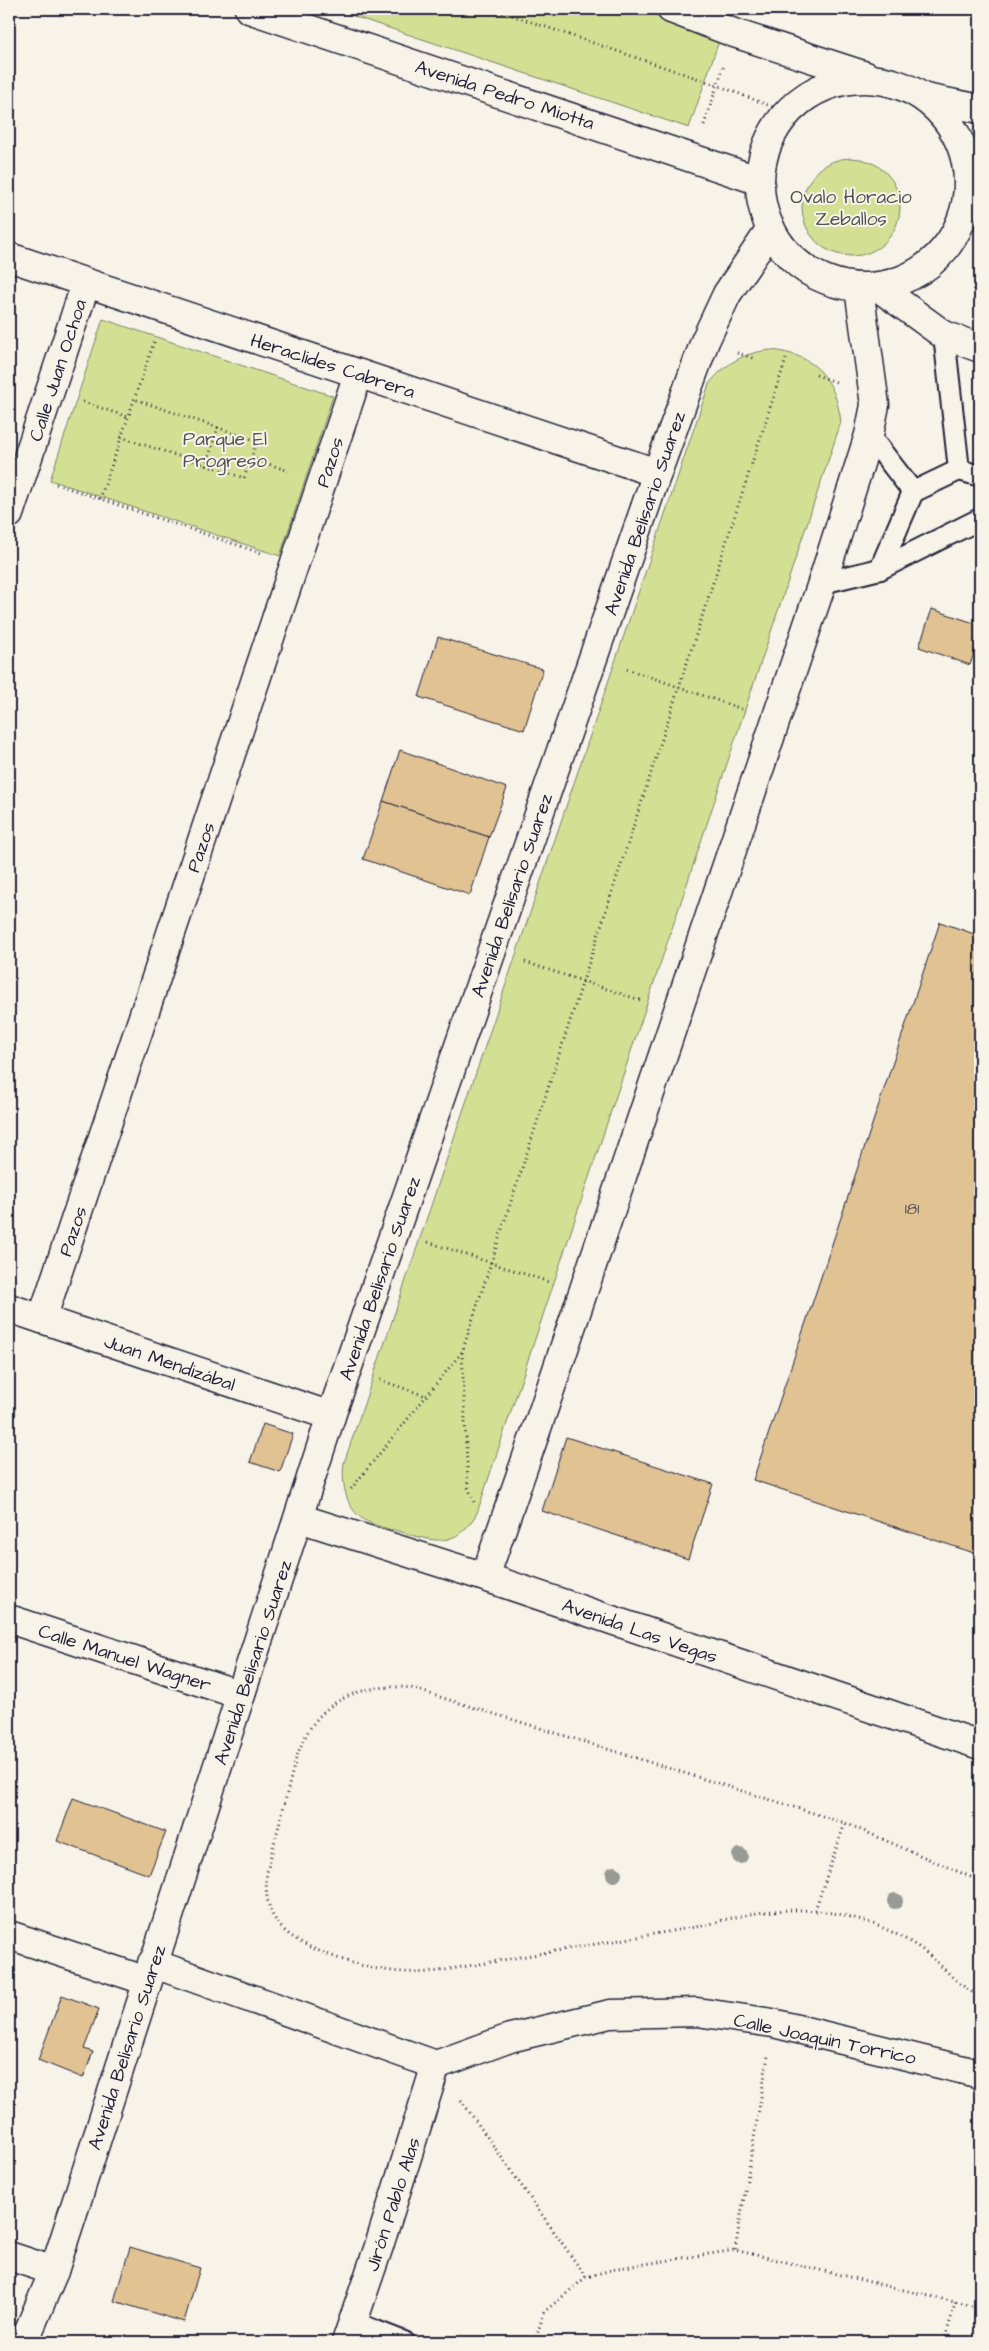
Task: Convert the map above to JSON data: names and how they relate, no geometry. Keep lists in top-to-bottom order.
{
  "streets": {
    "street": [
      "Avenida Pedro Miotta",
      "Heraclides Cabrera",
      "Calle Juan Ochoa",
      "Pazos",
      "Avenida Belisario Suarez",
      "Juan Mendizábal",
      "Avenida Las Vegas",
      "Calle Manuel Wagner",
      "Calle Joaquin Torrico",
      "Jirón Pablo Alas"
    ]
  },
  "crossings": [
    ["Heraclides Cabrera", "Calle Juan Ochoa"],
    ["Heraclides Cabrera", "Pazos"],
    ["Heraclides Cabrera", "Avenida Belisario Suarez"],
    ["Pazos", "Juan Mendizábal"],
    ["Avenida Belisario Suarez", "Juan Mendizábal"],
    ["Avenida Belisario Suarez", "Avenida Las Vegas"],
    ["Avenida Belisario Suarez", "Calle Manuel Wagner"],
    ["Calle Joaquin Torrico", "Jirón Pablo Alas"]
  ],
  "parks": ["Ovalo Horacio Zeballos", "Parque El Progreso"],
  "house_numbers": ["181"]
}
